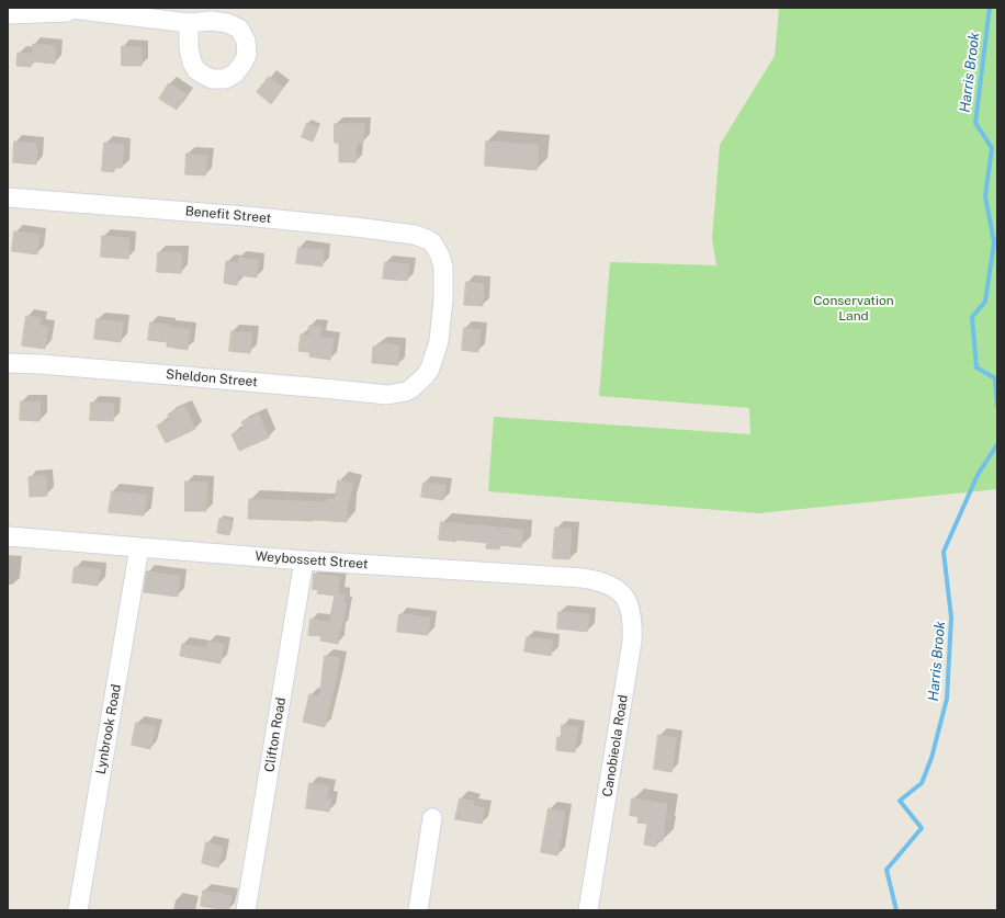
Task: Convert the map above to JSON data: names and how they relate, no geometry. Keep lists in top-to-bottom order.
{
  "streets": {
    "street": [
      "Benefit Street",
      "Sheldon Street",
      "Weybossett Street",
      "Lynbrook Road",
      "Clifton Road",
      "Canobieola Road"
    ]
  },
  "crossings": [
    ["Benefit Street", "Sheldon Street"],
    ["Weybossett Street", "Lynbrook Road"],
    ["Weybossett Street", "Clifton Road"],
    ["Weybossett Street", "Canobieola Road"]
  ],
  "water": ["Harris Brook"],
  "parks": ["Conservation Land"]
}
